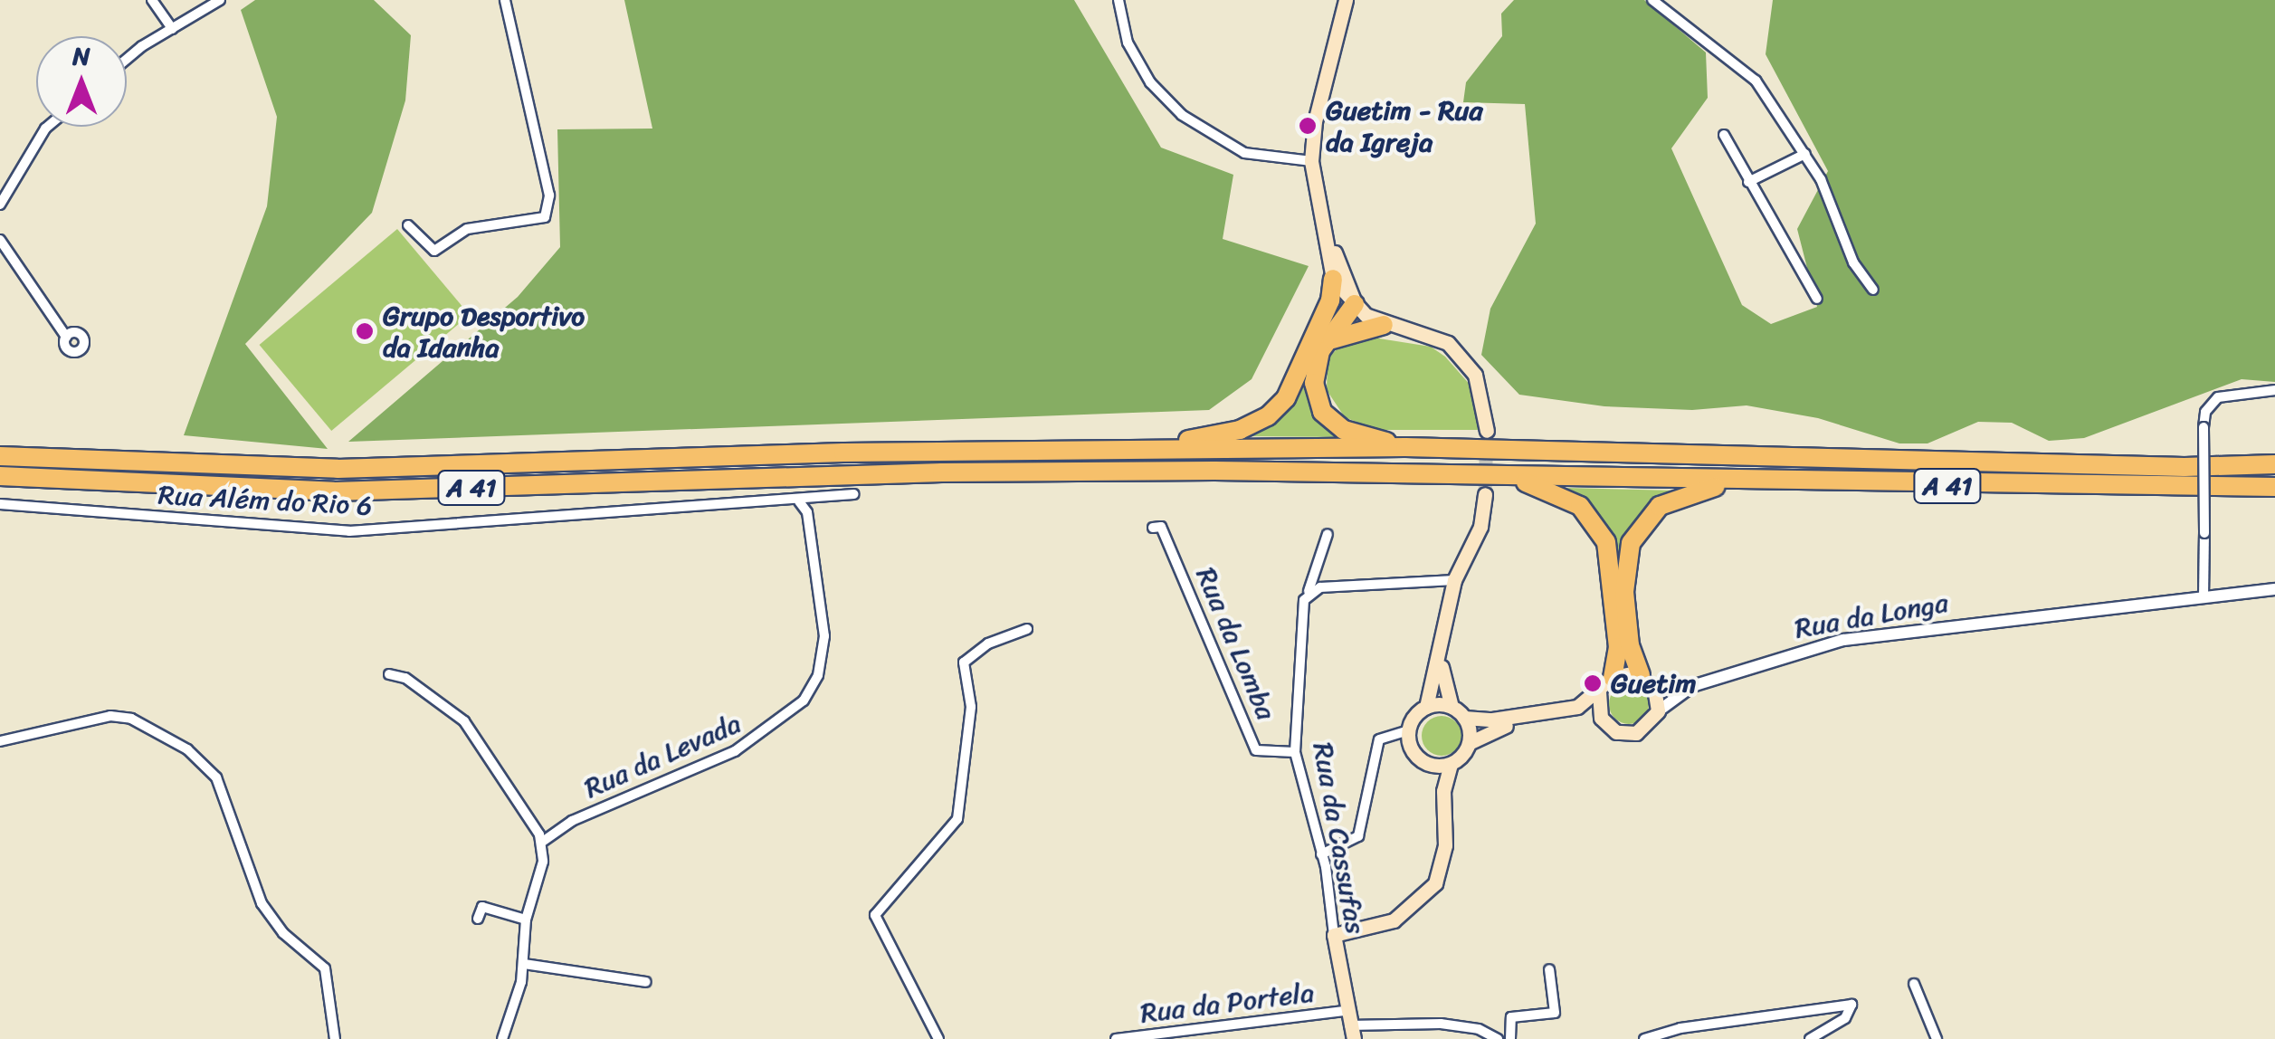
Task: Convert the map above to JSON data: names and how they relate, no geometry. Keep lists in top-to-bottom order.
{
  "streets": {
    "highway": ["A 41"],
    "main road": ["Rua da Longa", "Rua da Cassufas"],
    "street": [
      "Rua Além do Rio 6",
      "Rua da Lomba",
      "Rua da Levada",
      "Rua da Portela"
    ]
  },
  "crossings": [
    ["Rua Além do Rio 6", "Rua da Levada"],
    ["Rua da Lomba", "Rua da Cassufas"],
    ["Rua da Cassufas", "Rua da Portela"]
  ],
  "places": ["Guetim - Rua da Igreja", "Grupo Desportivo da Idanha", "Guetim"],
  "north": "top"
}
